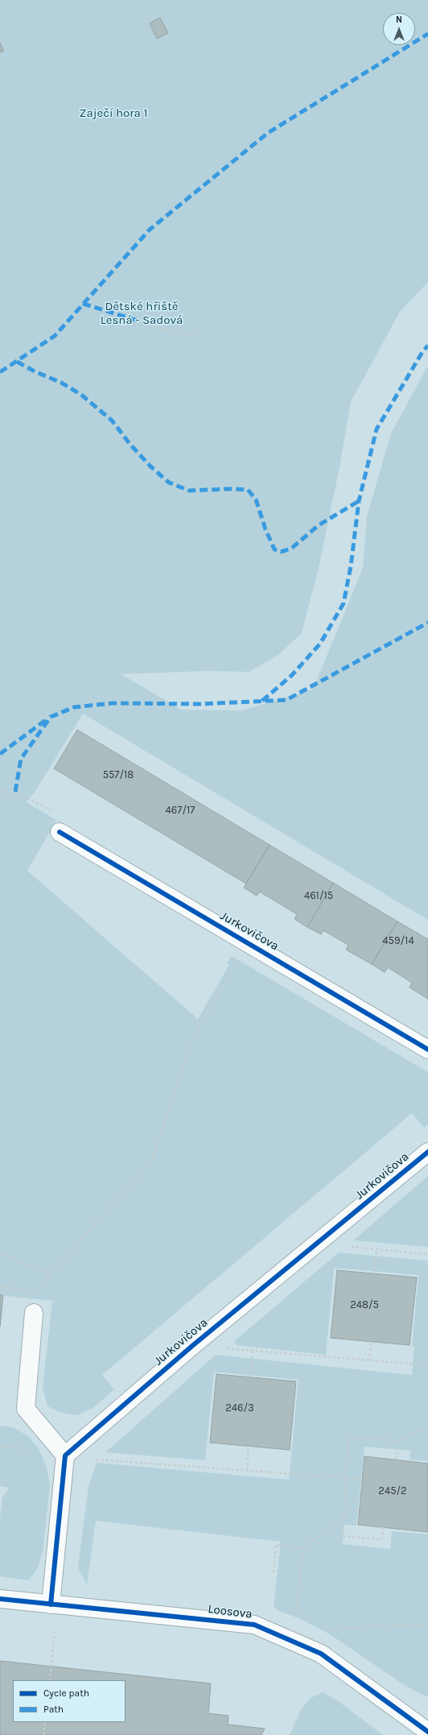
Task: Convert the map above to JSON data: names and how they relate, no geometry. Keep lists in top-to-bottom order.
{
  "streets": {
    "street": ["Jurkovičova", "Loosova"]
  },
  "parks": ["Zaječí hora 1", "Dětské hřiště Lesná - Sadová"],
  "house_numbers": [
    "557/18",
    "467/17",
    "461/15",
    "459/14",
    "248/5",
    "246/3",
    "245/2"
  ],
  "legend": ["Cycle path", "Path"],
  "north": "top"
}
